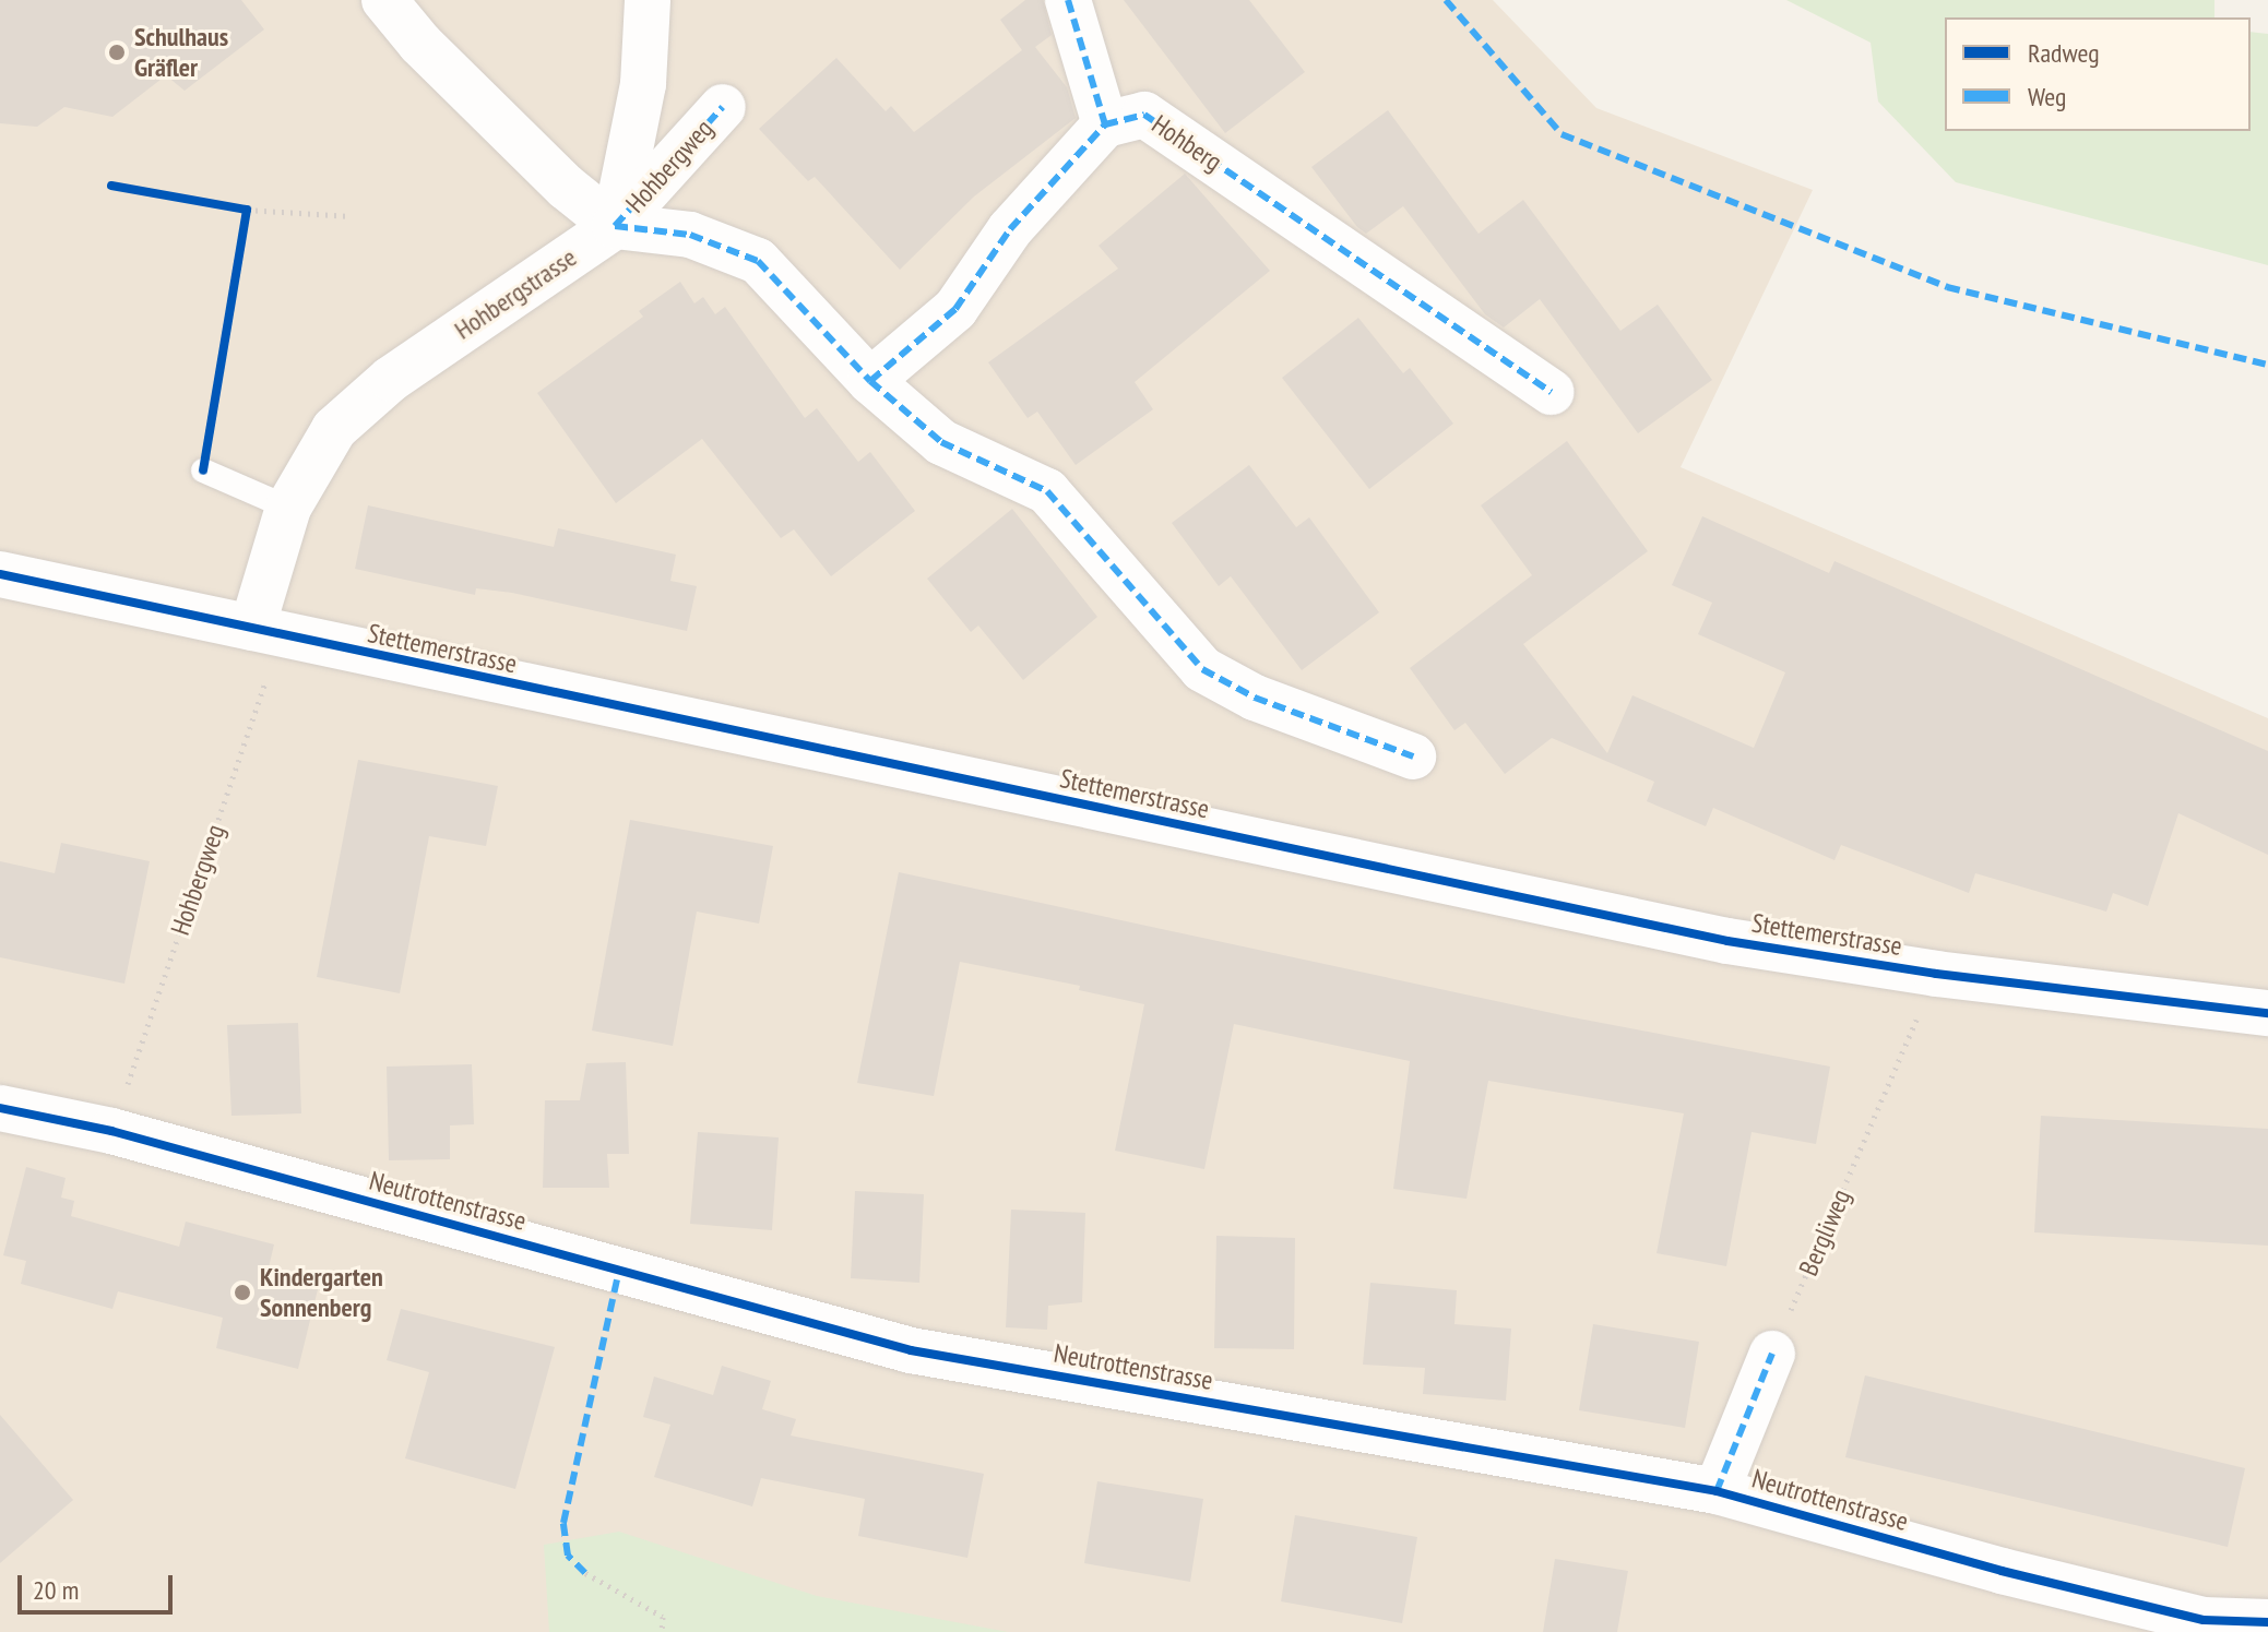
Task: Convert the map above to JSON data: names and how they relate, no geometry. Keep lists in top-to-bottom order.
{
  "streets": {
    "street": [
      "Hohberg",
      "Hohbergweg",
      "Hohbergstrasse",
      "Stettemerstrasse",
      "Neutrottenstrasse"
    ],
    "path": ["Bergliweg"]
  },
  "crossings": [
    ["Hohbergweg", "Hohbergstrasse"],
    ["Hohbergweg", "Stettemerstrasse"],
    ["Hohbergweg", "Neutrottenstrasse"],
    ["Hohbergstrasse", "Stettemerstrasse"],
    ["Stettemerstrasse", "Bergliweg"]
  ],
  "places": ["Schulhaus Gräfler", "Kindergarten Sonnenberg"],
  "legend": ["Radweg", "Weg"],
  "scale_bar": "20 m"
}
